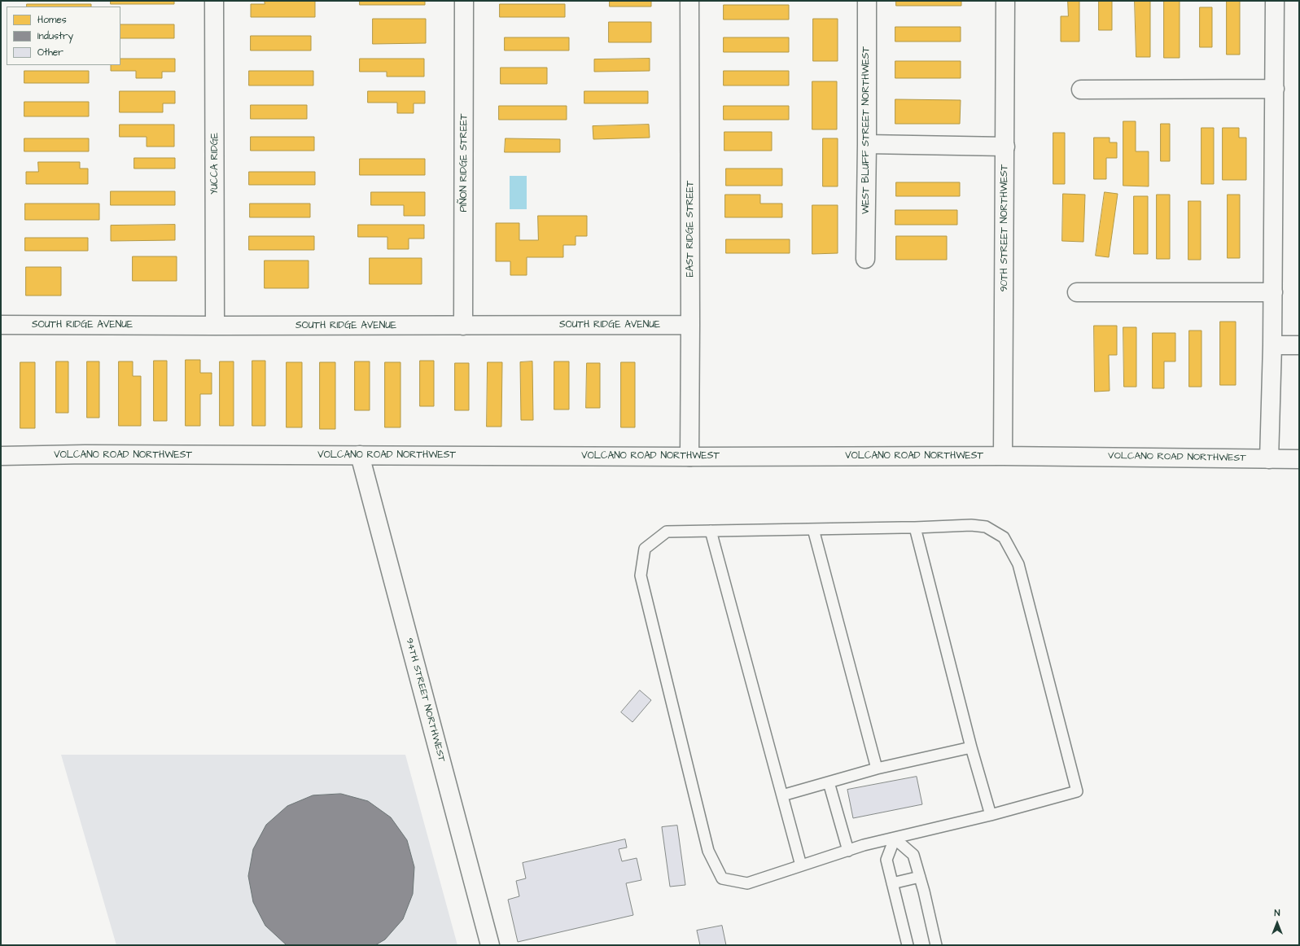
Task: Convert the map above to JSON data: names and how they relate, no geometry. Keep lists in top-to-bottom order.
{
  "streets": {
    "street": [
      "WEST BLUFF STREET NORTHWEST",
      "PIÑON RIDGE STREET",
      "YUCCA RIDGE",
      "90TH STREET NORTHWEST",
      "EAST RIDGE STREET",
      "SOUTH RIDGE AVENUE",
      "VOLCANO ROAD NORTHWEST",
      "94TH STREET NORTHWEST"
    ]
  },
  "crossings": [
    ["PIÑON RIDGE STREET", "SOUTH RIDGE AVENUE"],
    ["YUCCA RIDGE", "SOUTH RIDGE AVENUE"],
    ["90TH STREET NORTHWEST", "VOLCANO ROAD NORTHWEST"],
    ["EAST RIDGE STREET", "SOUTH RIDGE AVENUE"],
    ["EAST RIDGE STREET", "VOLCANO ROAD NORTHWEST"],
    ["VOLCANO ROAD NORTHWEST", "94TH STREET NORTHWEST"]
  ],
  "legend": ["Homes", "Industry", "Other"],
  "north": "top"
}
